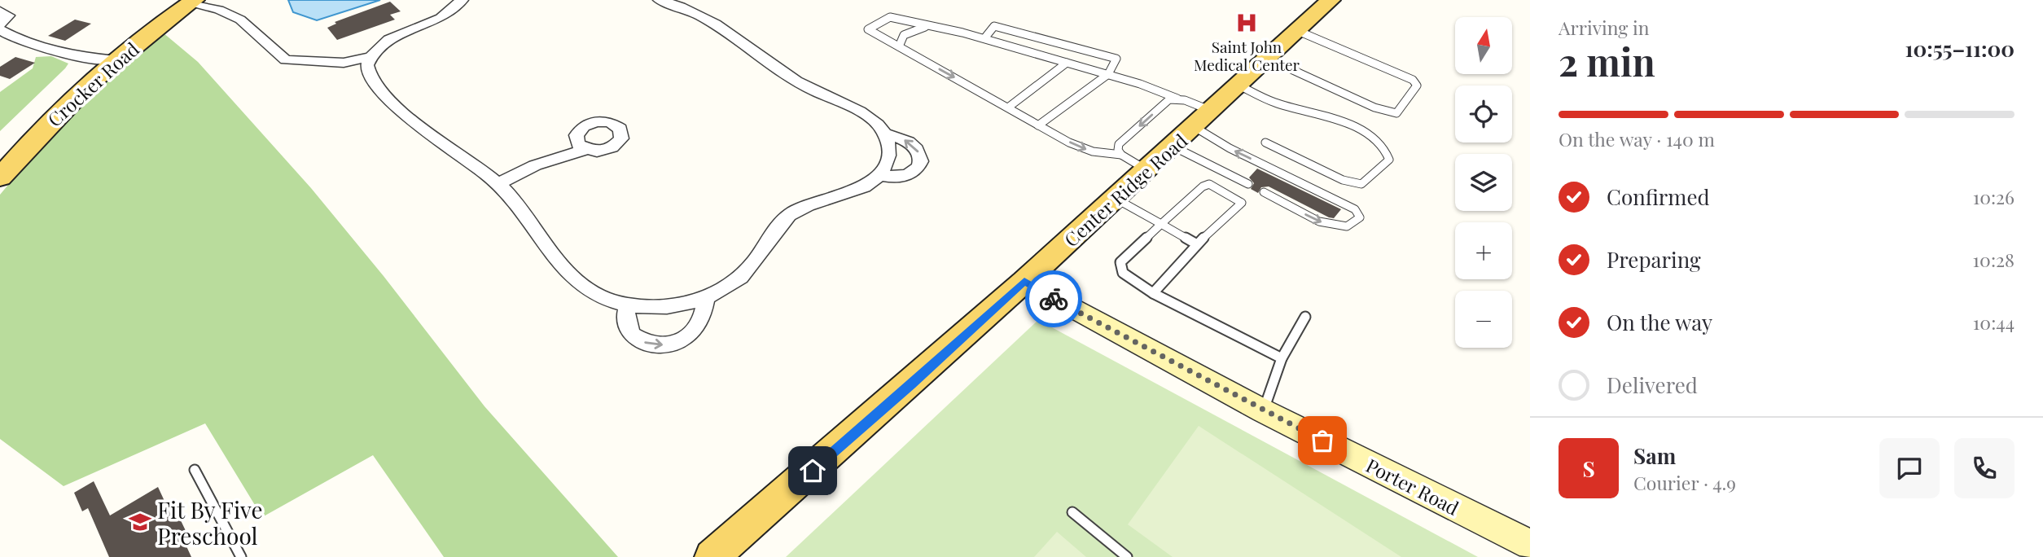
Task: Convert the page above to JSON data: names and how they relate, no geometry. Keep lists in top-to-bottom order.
{
  "streets": {
    "main road": ["Crocker Road", "Center Ridge Road", "Porter Road"]
  },
  "crossings": [
    ["Center Ridge Road", "Porter Road"]
  ],
  "places": {
    "hospital": ["Saint John Medical Center"],
    "school or university": ["Fit By Five Preschool"]
  },
  "north": "top",
  "page": {
    "heading": ["2 min", "Arriving in", "10:55–11:00"],
    "panel": ["Sam", "Courier · 4.9"],
    "map_buttons": ["+", "−"],
    "bar": "On the way · 140 m",
    "list": [
      ["Confirmed", "10:26"],
      ["Preparing", "10:28"],
      ["On the way", "10:44"],
      "Delivered"
    ],
    "round": "S"
  }
}
